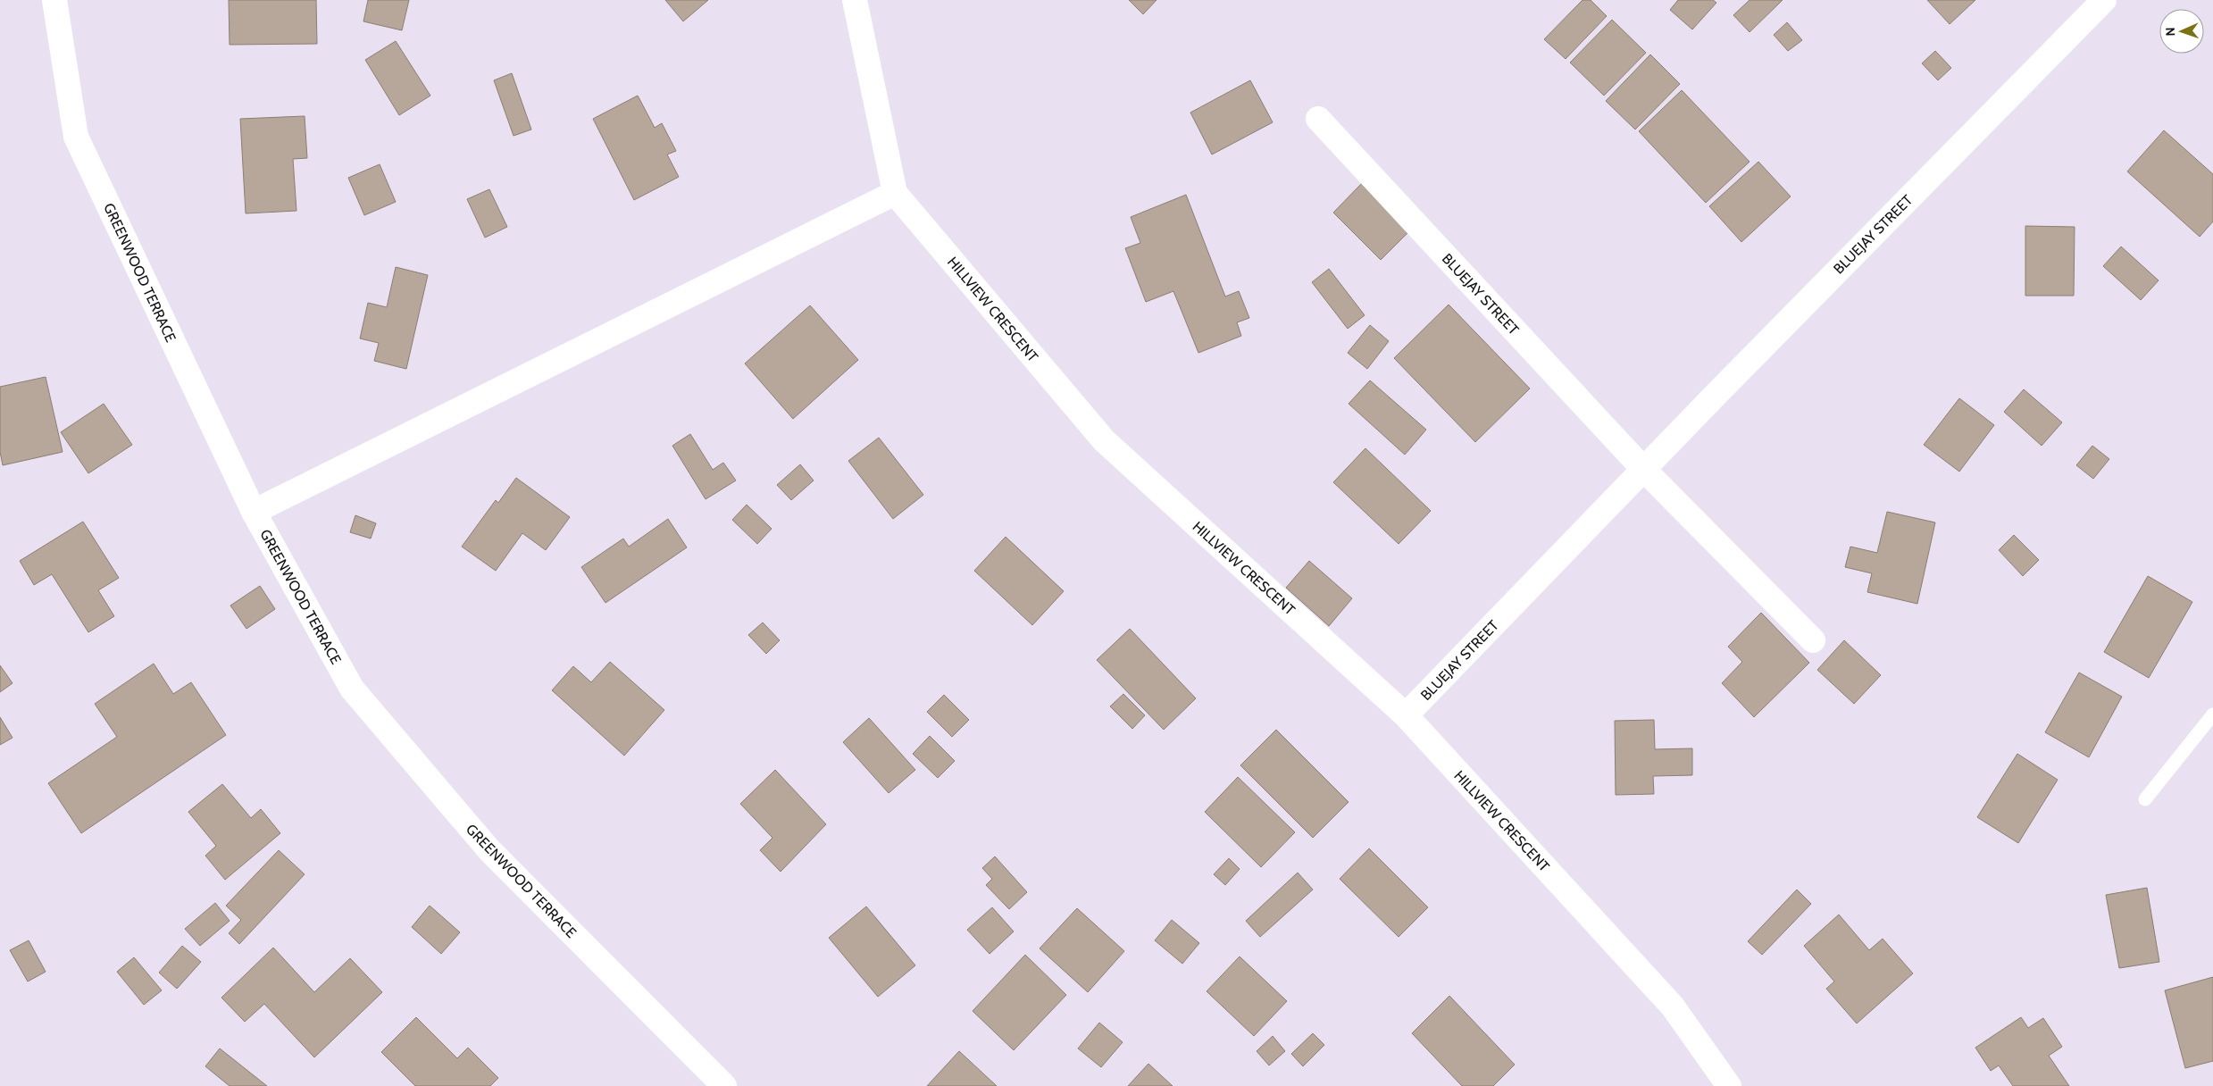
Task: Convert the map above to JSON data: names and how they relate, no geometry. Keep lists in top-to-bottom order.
{
  "streets": {
    "street": ["BLUEJAY STREET", "GREENWOOD TERRACE", "HILLVIEW CRESCENT"]
  },
  "crossings": [
    ["BLUEJAY STREET", "HILLVIEW CRESCENT"]
  ],
  "north": "left"
}
